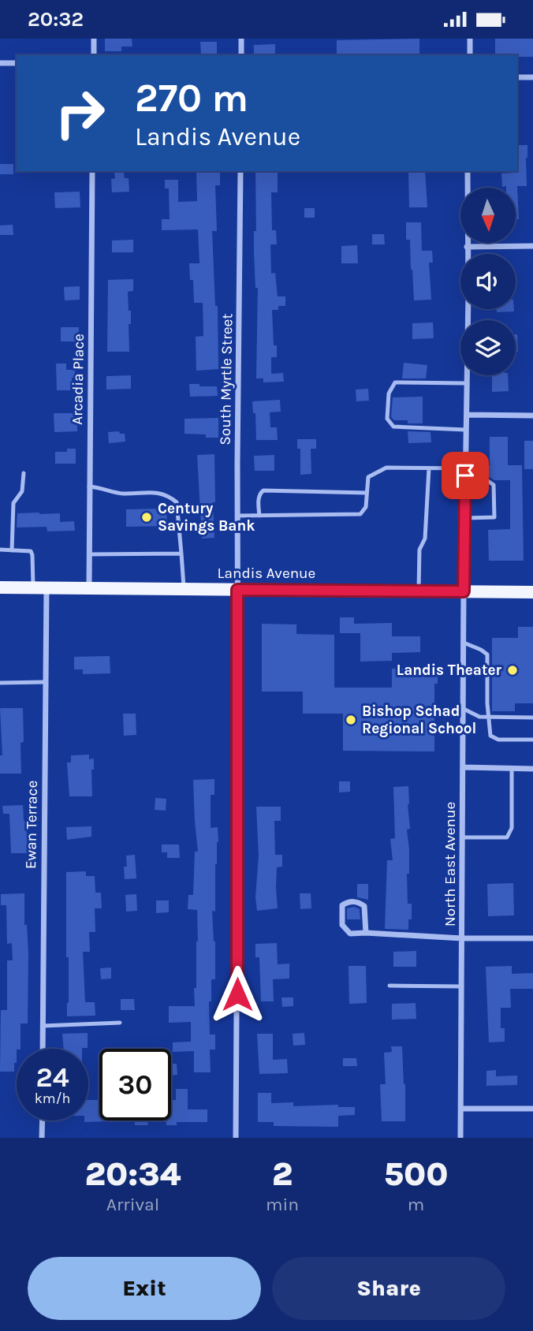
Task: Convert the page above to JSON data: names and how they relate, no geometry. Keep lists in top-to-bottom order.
{
  "streets": {
    "main road": ["Landis Avenue"],
    "street": [
      "Arcadia Place",
      "South Myrtle Street",
      "Ewan Terrace",
      "North East Avenue"
    ]
  },
  "crossings": [
    ["Arcadia Place", "Landis Avenue"],
    ["South Myrtle Street", "Landis Avenue"],
    ["Landis Avenue", "Ewan Terrace"],
    ["Landis Avenue", "North East Avenue"]
  ],
  "places": ["Century Savings Bank", "Landis Theater", "Bishop Schad Regional School"],
  "north": "bottom",
  "page": {
    "status": "20:32",
    "turn": ["270 m", "Landis Avenue"],
    "speed": "24 km/h",
    "limit": "30",
    "eta": [
      "20:34",
      "Arrival",
      "2",
      "min",
      "500",
      "m"
    ],
    "buttons": ["Exit", "Share"]
  }
}
